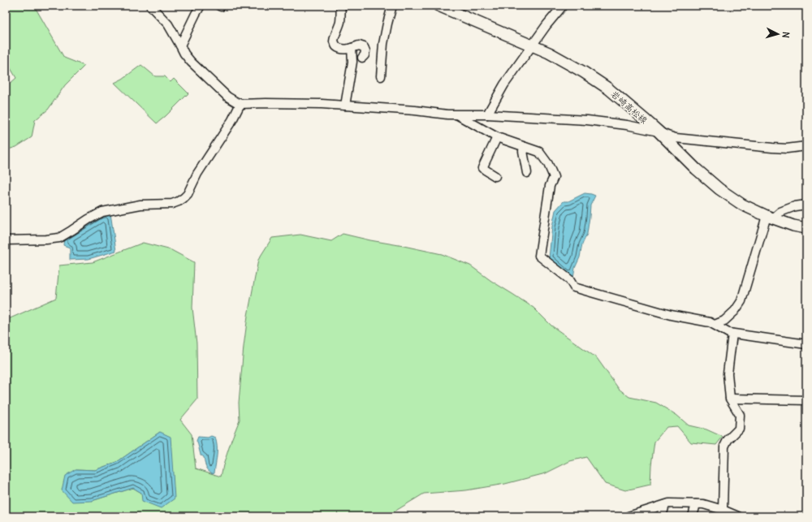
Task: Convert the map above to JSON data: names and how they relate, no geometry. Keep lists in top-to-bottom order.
{
  "streets": {
    "main road": ["岩崎高松線"]
  },
  "north": "right"
}
